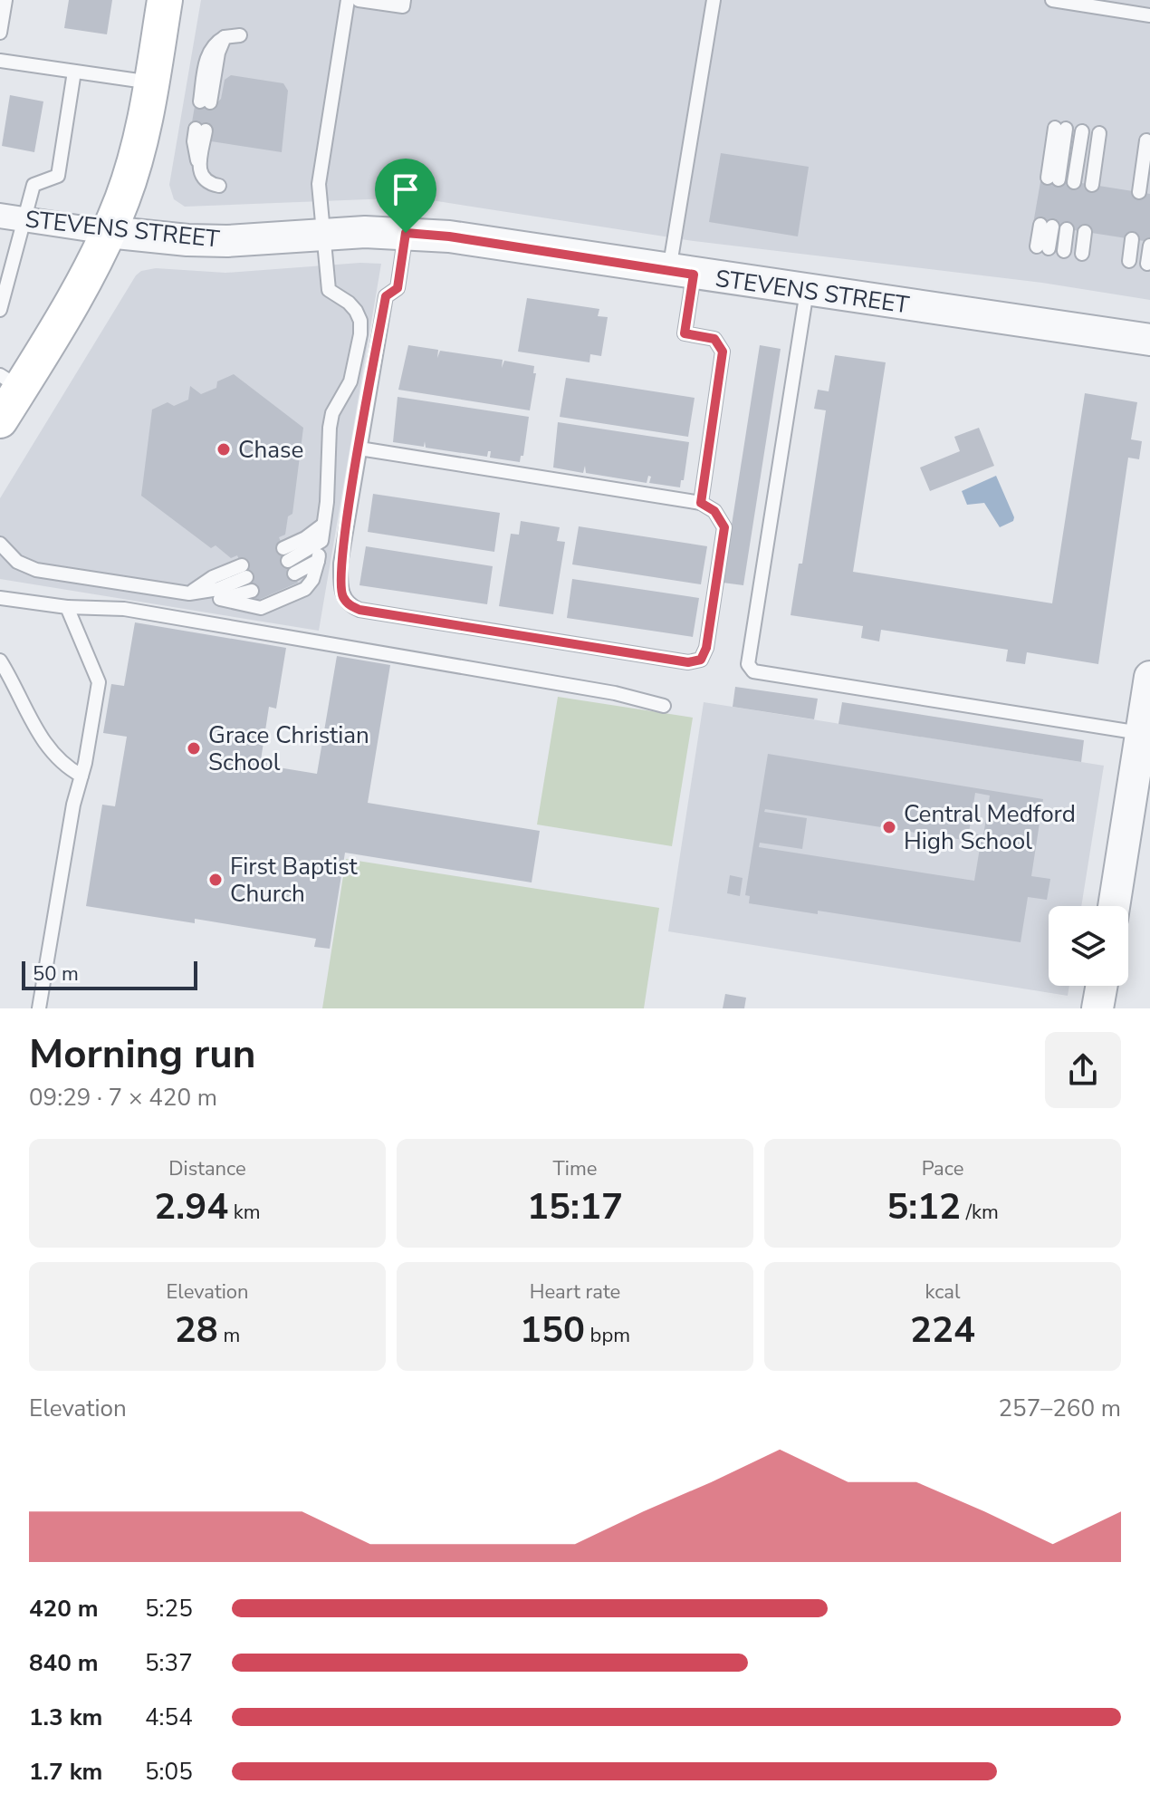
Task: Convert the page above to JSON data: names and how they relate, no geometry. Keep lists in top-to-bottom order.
{
  "streets": {
    "street": ["STEVENS STREET"]
  },
  "places": [
    "Chase",
    "Grace Christian School",
    "Central Medford High School",
    "First Baptist Church"
  ],
  "scale_bar": "50 m",
  "page": {
    "scale": "50 m",
    "heading": ["Morning run", "09:29 · 7 × 420 m"],
    "stats": [
      ["Distance", "2.94 km"],
      ["Time", "15:17"],
      ["Pace", "5:12 /km"],
      ["Elevation", "28 m"],
      ["Heart rate", "150 bpm"],
      ["kcal", "224"]
    ],
    "chart": ["Elevation", "257–260 m"],
    "list": [
      {
        "name": "420 m",
        "note": "5:25"
      },
      {
        "name": "840 m",
        "note": "5:37"
      },
      {
        "name": "1.3 km",
        "note": "4:54"
      },
      {
        "name": "1.7 km",
        "note": "5:05"
      }
    ]
  }
}
